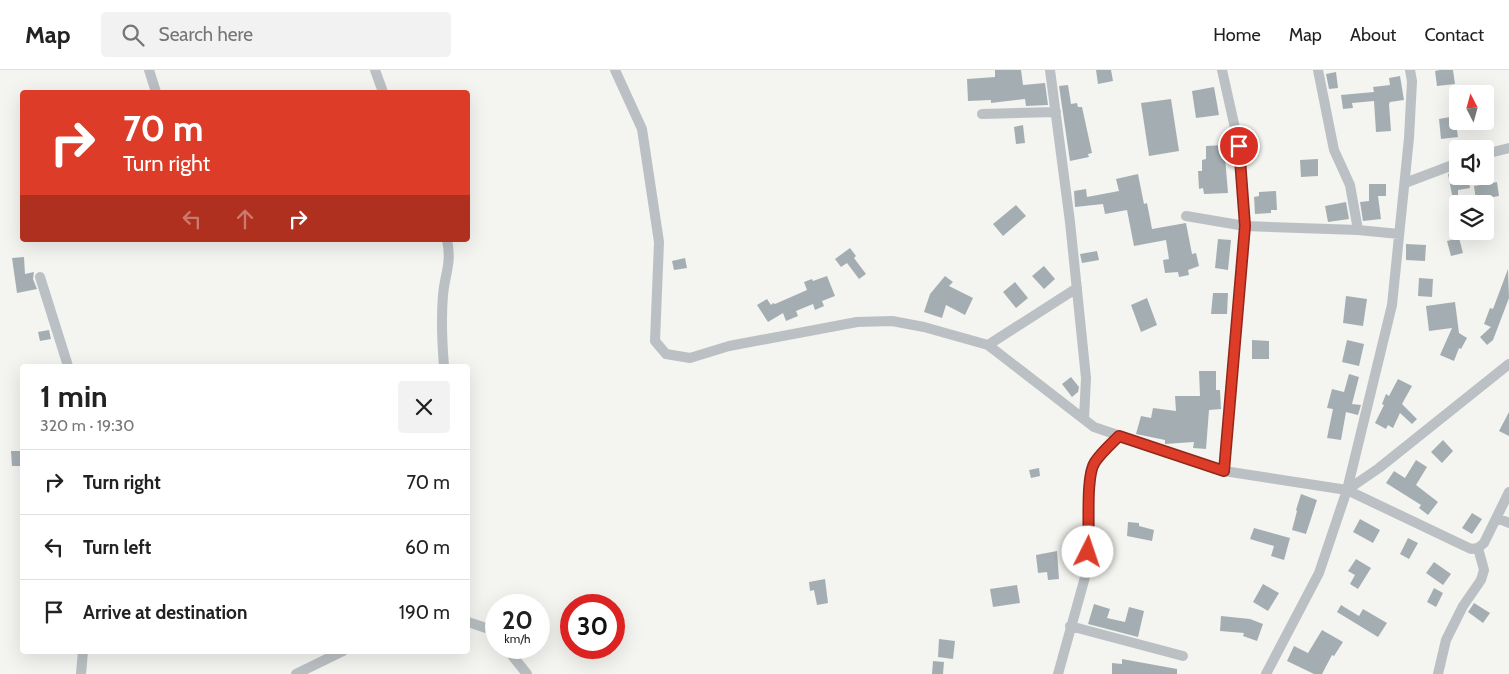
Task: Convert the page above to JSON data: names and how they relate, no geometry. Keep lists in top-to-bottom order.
{
  "north": "top",
  "page": {
    "header": "Map",
    "search": "Search here",
    "nav": [
      "Home",
      "Map",
      "About",
      "Contact"
    ],
    "turn": ["70 m", "Turn right"],
    "heading": ["1 min", "320 m · 19:30"],
    "list": [
      {
        "name": "Turn right",
        "value": "70 m"
      },
      {
        "name": "Turn left",
        "value": "60 m"
      },
      {
        "name": "Arrive at destination",
        "value": "190 m"
      }
    ],
    "speed": "20 km/h",
    "limit": "30"
  }
}
